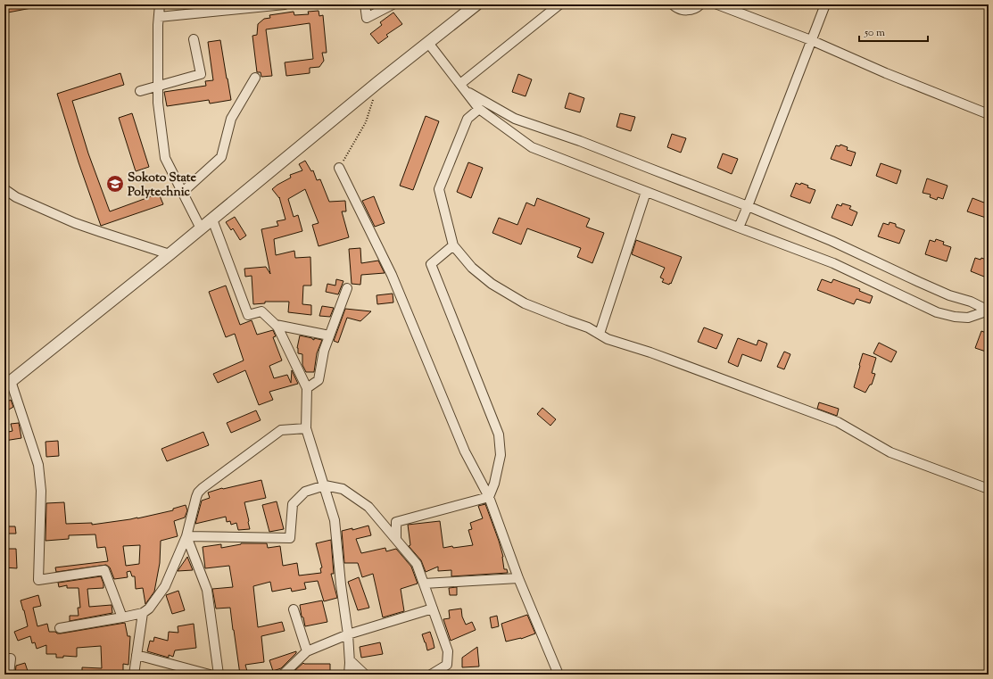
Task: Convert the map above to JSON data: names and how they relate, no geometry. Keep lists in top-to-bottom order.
{
  "places": {
    "school or university": ["Sokoto State Polytechnic"]
  },
  "scale_bar": "50 m"
}
